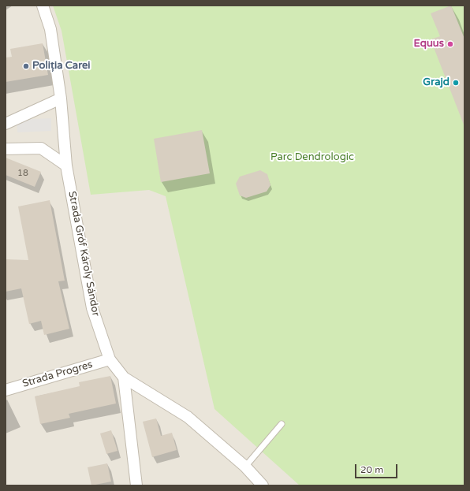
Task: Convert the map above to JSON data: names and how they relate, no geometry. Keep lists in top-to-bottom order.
{
  "streets": {
    "street": ["Strada Gróf Károly Sándor", "Strada Progres"]
  },
  "crossings": [
    ["Strada Gróf Károly Sándor", "Strada Progres"]
  ],
  "parks": ["Parc Dendrologic"],
  "places": ["Equus", "Poliția Carei", "Grajd"],
  "house_numbers": ["18"],
  "scale_bar": "20 m"
}
